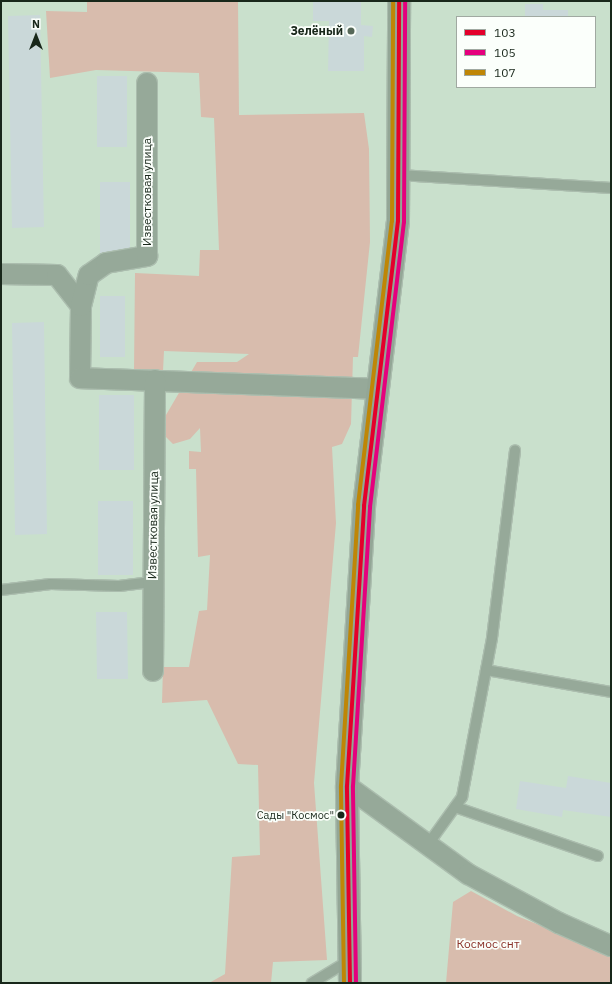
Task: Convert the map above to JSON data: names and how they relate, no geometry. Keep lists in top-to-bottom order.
{
  "streets": {
    "street": ["Известковая улица"]
  },
  "parks": ["Космос снт"],
  "places": ["Зелёный", "Сады \"Космос\""],
  "lines": ["transit line 103", "transit line 105", "transit line 107"],
  "legend": ["103", "105", "107"],
  "north": "top"
}
